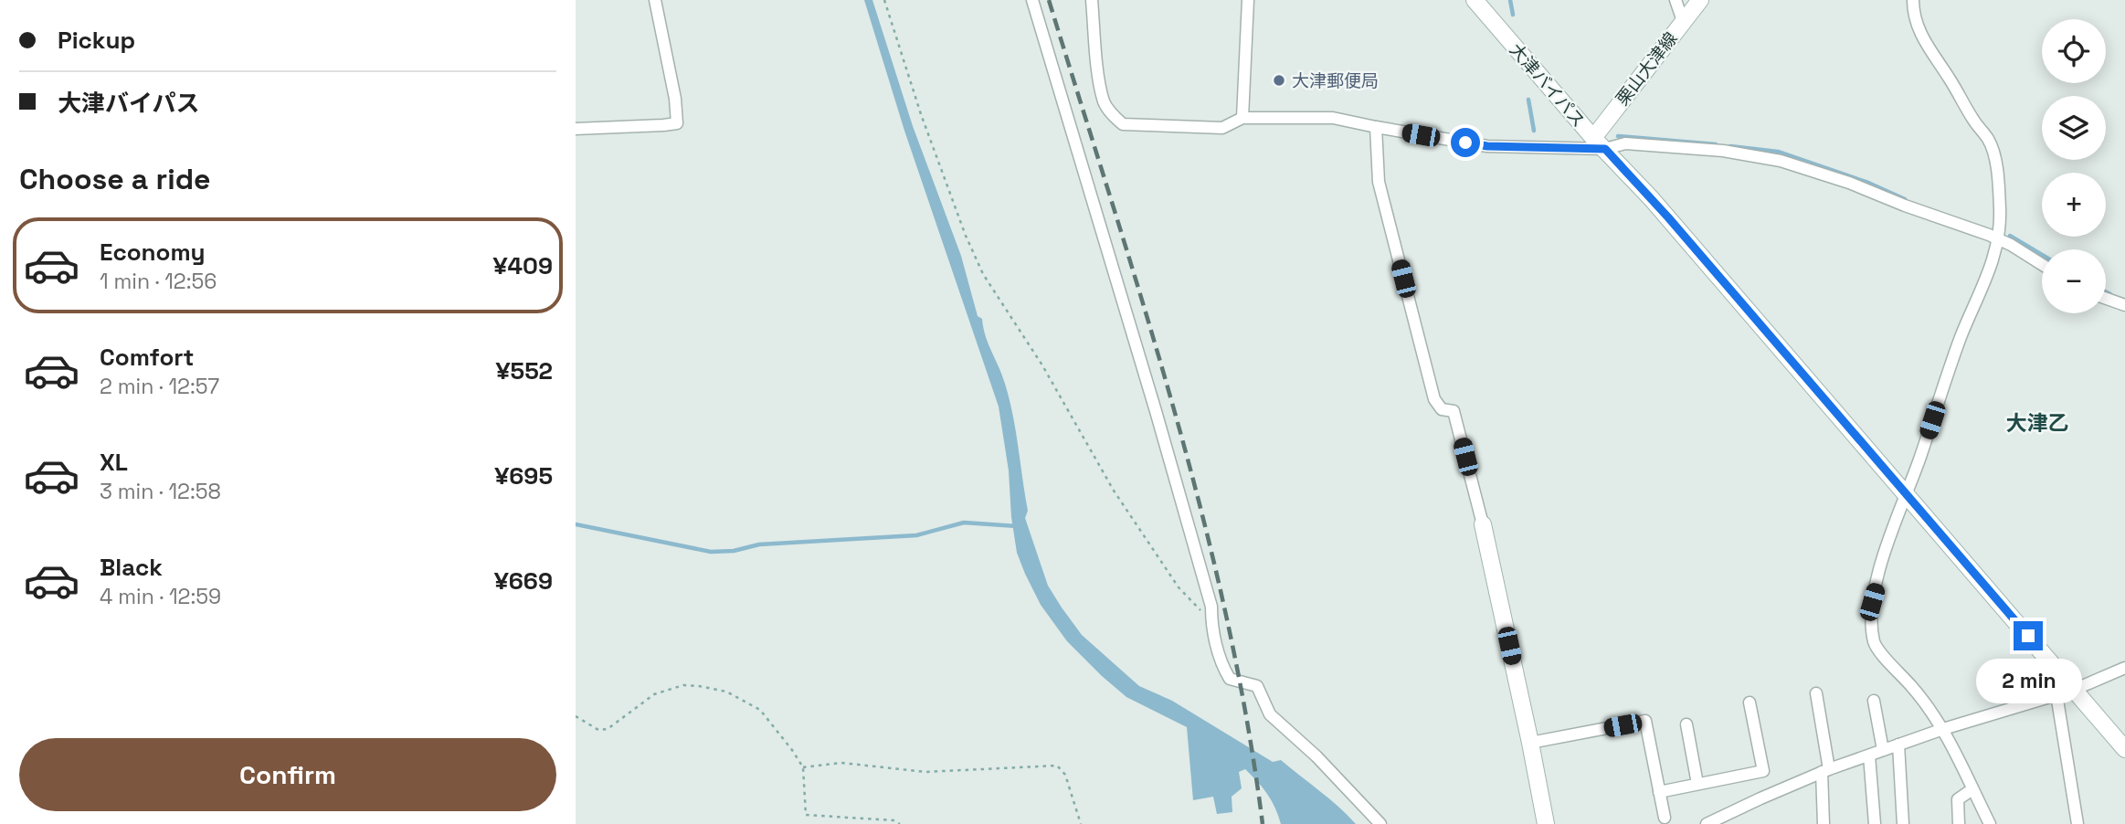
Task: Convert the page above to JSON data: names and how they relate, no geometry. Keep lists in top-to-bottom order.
{
  "streets": {
    "main road": ["栗山大津線", "大津バイパス"]
  },
  "crossings": [
    ["栗山大津線", "大津バイパス"]
  ],
  "districts": ["大津乙"],
  "places": ["大津郵便局"],
  "page": {
    "banner": ["Pickup", "大津バイパス"],
    "map_buttons": ["+", "−"],
    "heading": "Choose a ride",
    "list": [
      {
        "name": "Economy",
        "note": "1 min · 12:56",
        "value": "¥409"
      },
      {
        "name": "Comfort",
        "note": "2 min · 12:57",
        "value": "¥552"
      },
      {
        "name": "XL",
        "note": "3 min · 12:58",
        "value": "¥695"
      },
      {
        "name": "Black",
        "note": "4 min · 12:59",
        "value": "¥669"
      }
    ],
    "bubble": "2 min",
    "buttons": "Confirm"
  }
}
